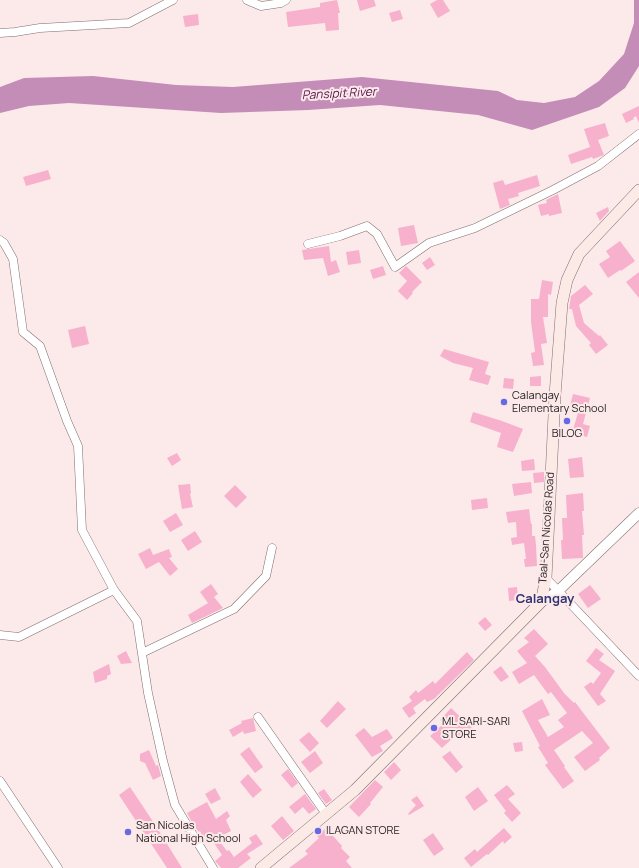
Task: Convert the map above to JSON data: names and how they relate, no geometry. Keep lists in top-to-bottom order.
{
  "streets": {
    "main road": ["Taal-San Nicolas Road"]
  },
  "districts": ["Calangay"],
  "water": ["Pansipit River"],
  "places": [
    "Calangay Elementary School",
    "BILOG",
    "ML SARI-SARI STORE",
    "ILAGAN STORE",
    "San Nicolas National High School"
  ]
}
